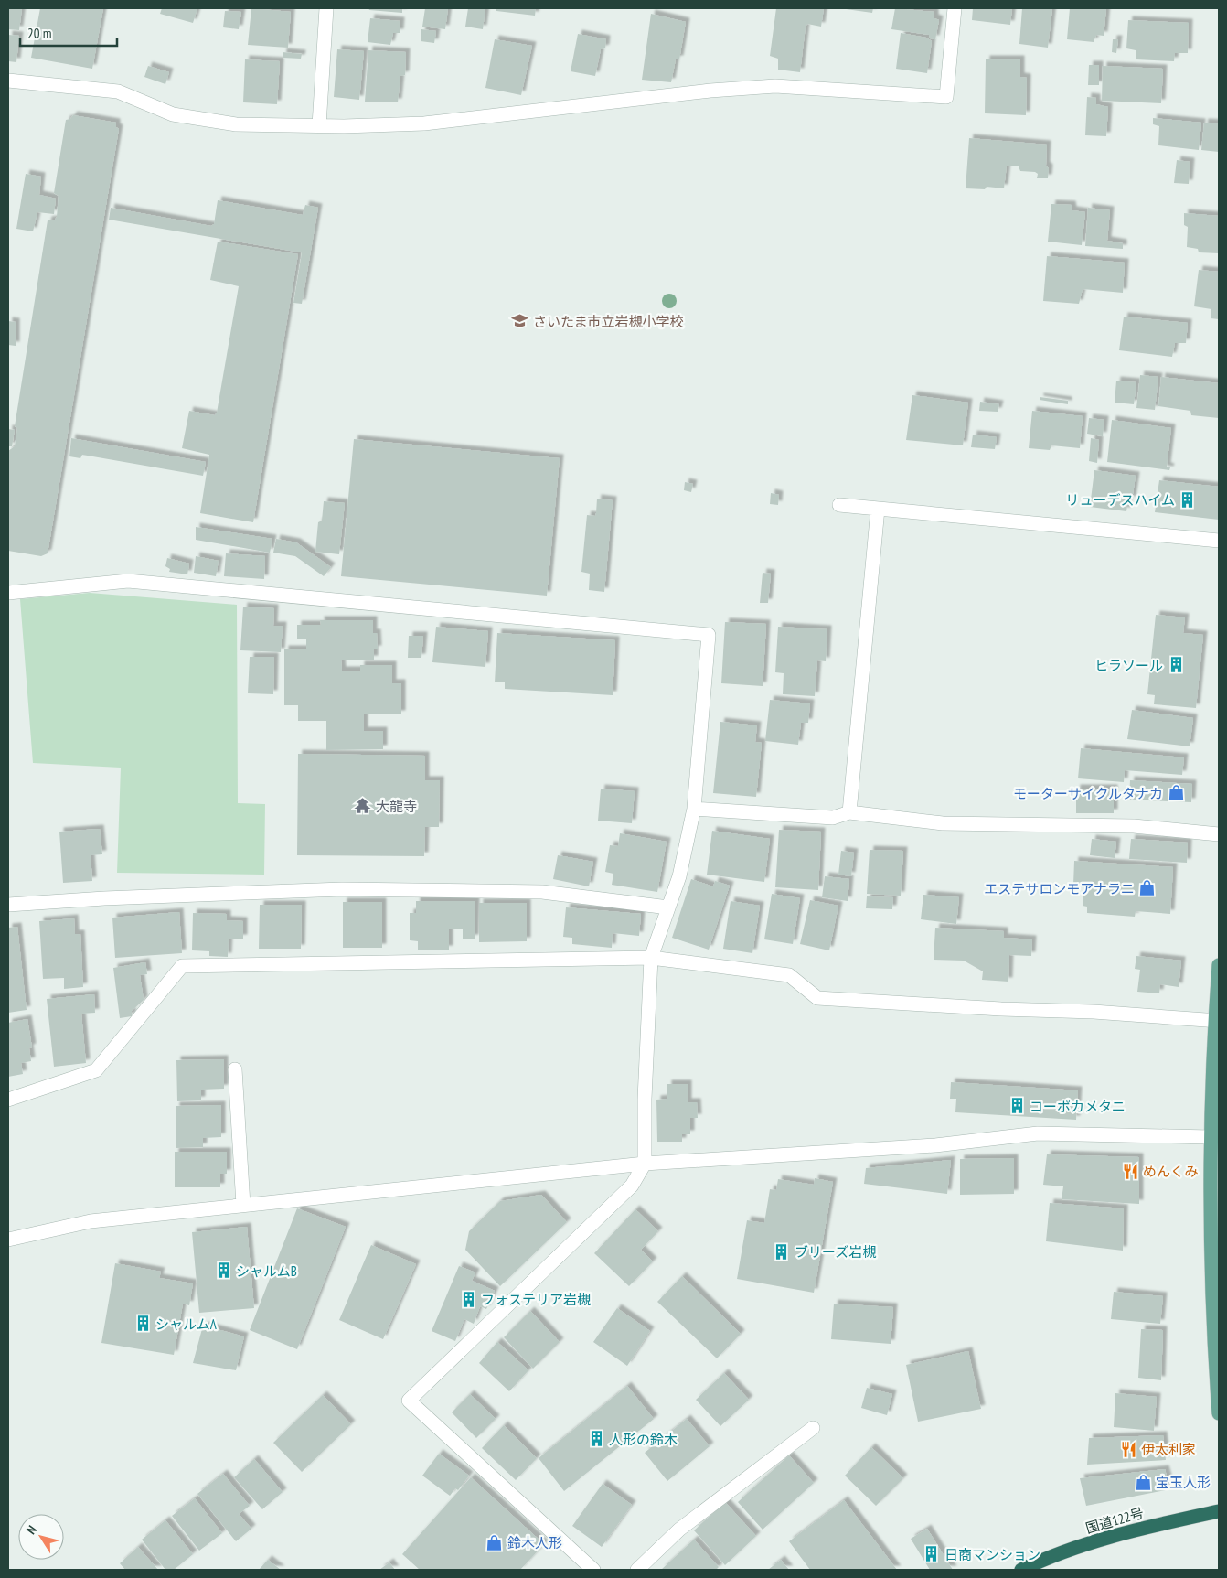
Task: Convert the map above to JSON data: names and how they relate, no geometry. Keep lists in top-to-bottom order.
{
  "streets": {
    "highway": ["国道122号"]
  },
  "places": {
    "school or university": ["さいたま市立岩槻小学校"],
    "building": [
      "リューデスハイム",
      "ヒラソール",
      "コーポカメタニ",
      "ブリーズ岩槻",
      "シャルムB",
      "フォステリア岩槻",
      "シャルムA",
      "人形の鈴木",
      "日商マンション"
    ],
    "shop": [
      "モーターサイクルタナカ",
      "エステサロンモアナラニ",
      "宝玉人形",
      "鈴木人形"
    ],
    "temple": ["大龍寺"],
    "restaurant": ["めんくみ", "伊太利家"]
  },
  "scale_bar": "20 m",
  "north": "top left"
}
